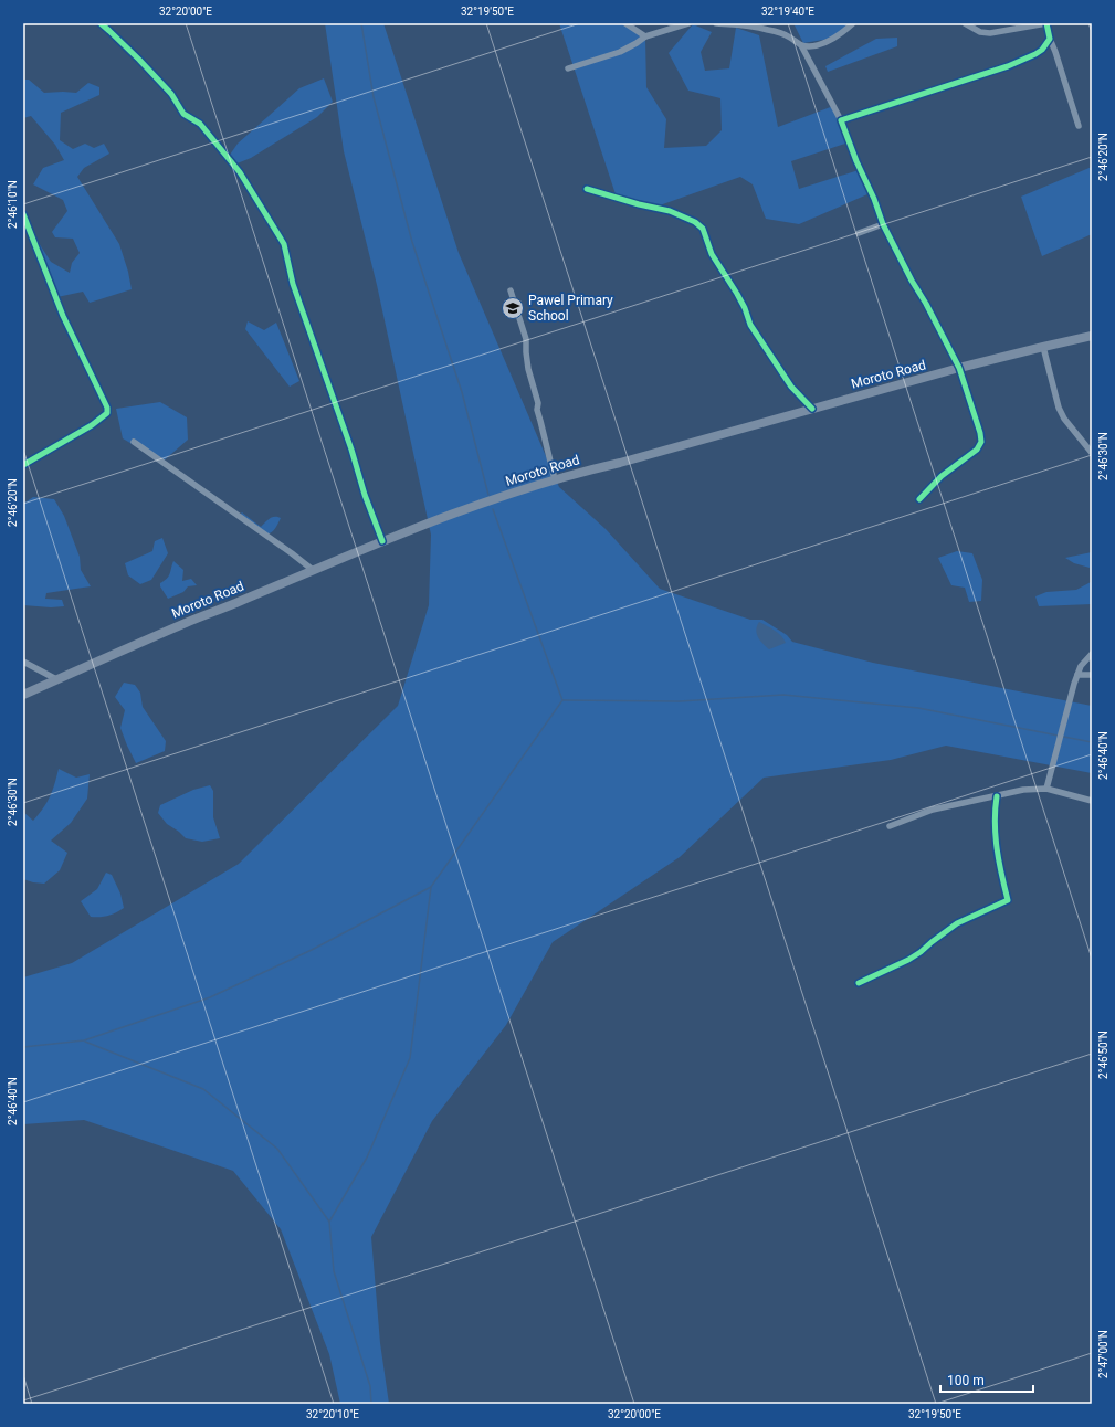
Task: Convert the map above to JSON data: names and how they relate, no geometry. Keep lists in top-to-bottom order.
{
  "streets": {
    "main road": ["Moroto Road"]
  },
  "places": {
    "school or university": ["Pawel Primary School"]
  },
  "scale_bar": "100 m",
  "coordinates": [
    "32°20'00\"E",
    "32°19'50\"E",
    "32°19'40\"E",
    "2°46'20\"N",
    "2°46'10\"N",
    "2°46'30\"N",
    "2°46'40\"N",
    "2°46'50\"N",
    "2°47'00\"N",
    "32°20'10\"E"
  ]
}
